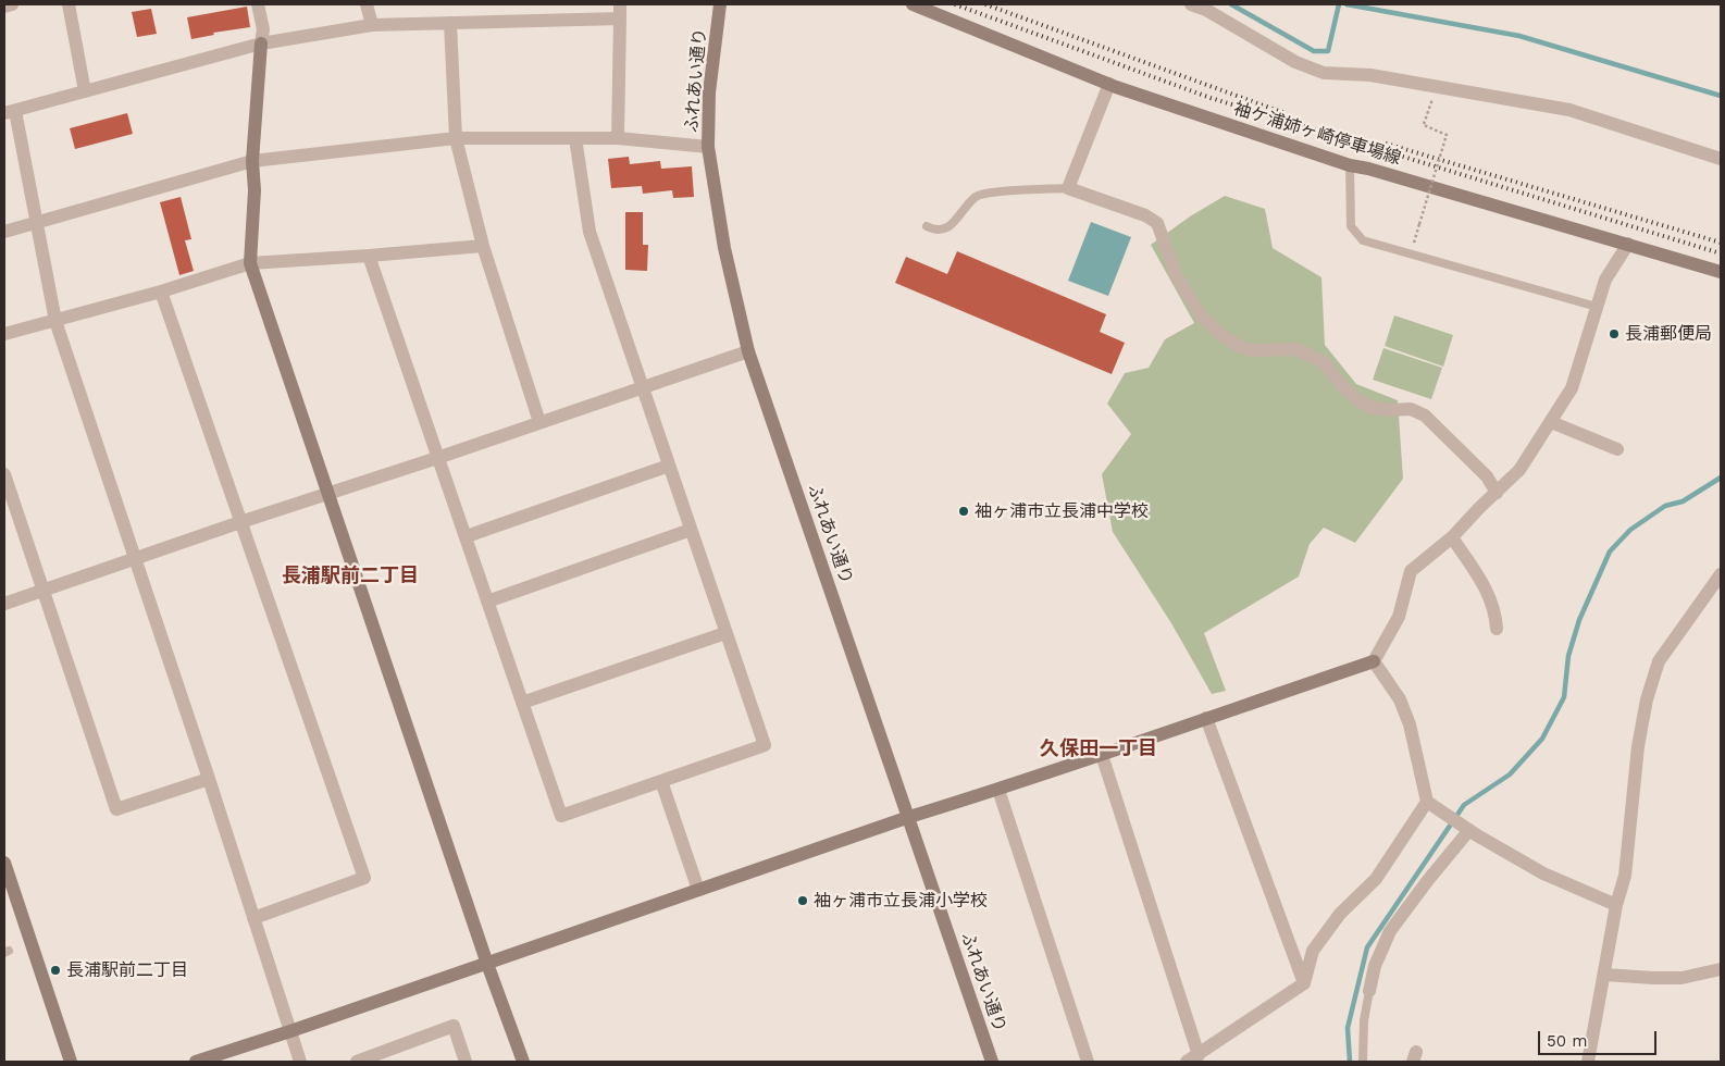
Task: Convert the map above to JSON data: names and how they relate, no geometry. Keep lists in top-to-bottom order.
{
  "streets": {
    "street": ["ふれあい通り", "袖ケ浦姉ヶ崎停車場線"]
  },
  "districts": ["長浦駅前二丁目", "久保田一丁目"],
  "places": [
    "長浦郵便局",
    "袖ヶ浦市立長浦中学校",
    "袖ヶ浦市立長浦小学校",
    "長浦駅前二丁目"
  ],
  "scale_bar": "50 m"
}
